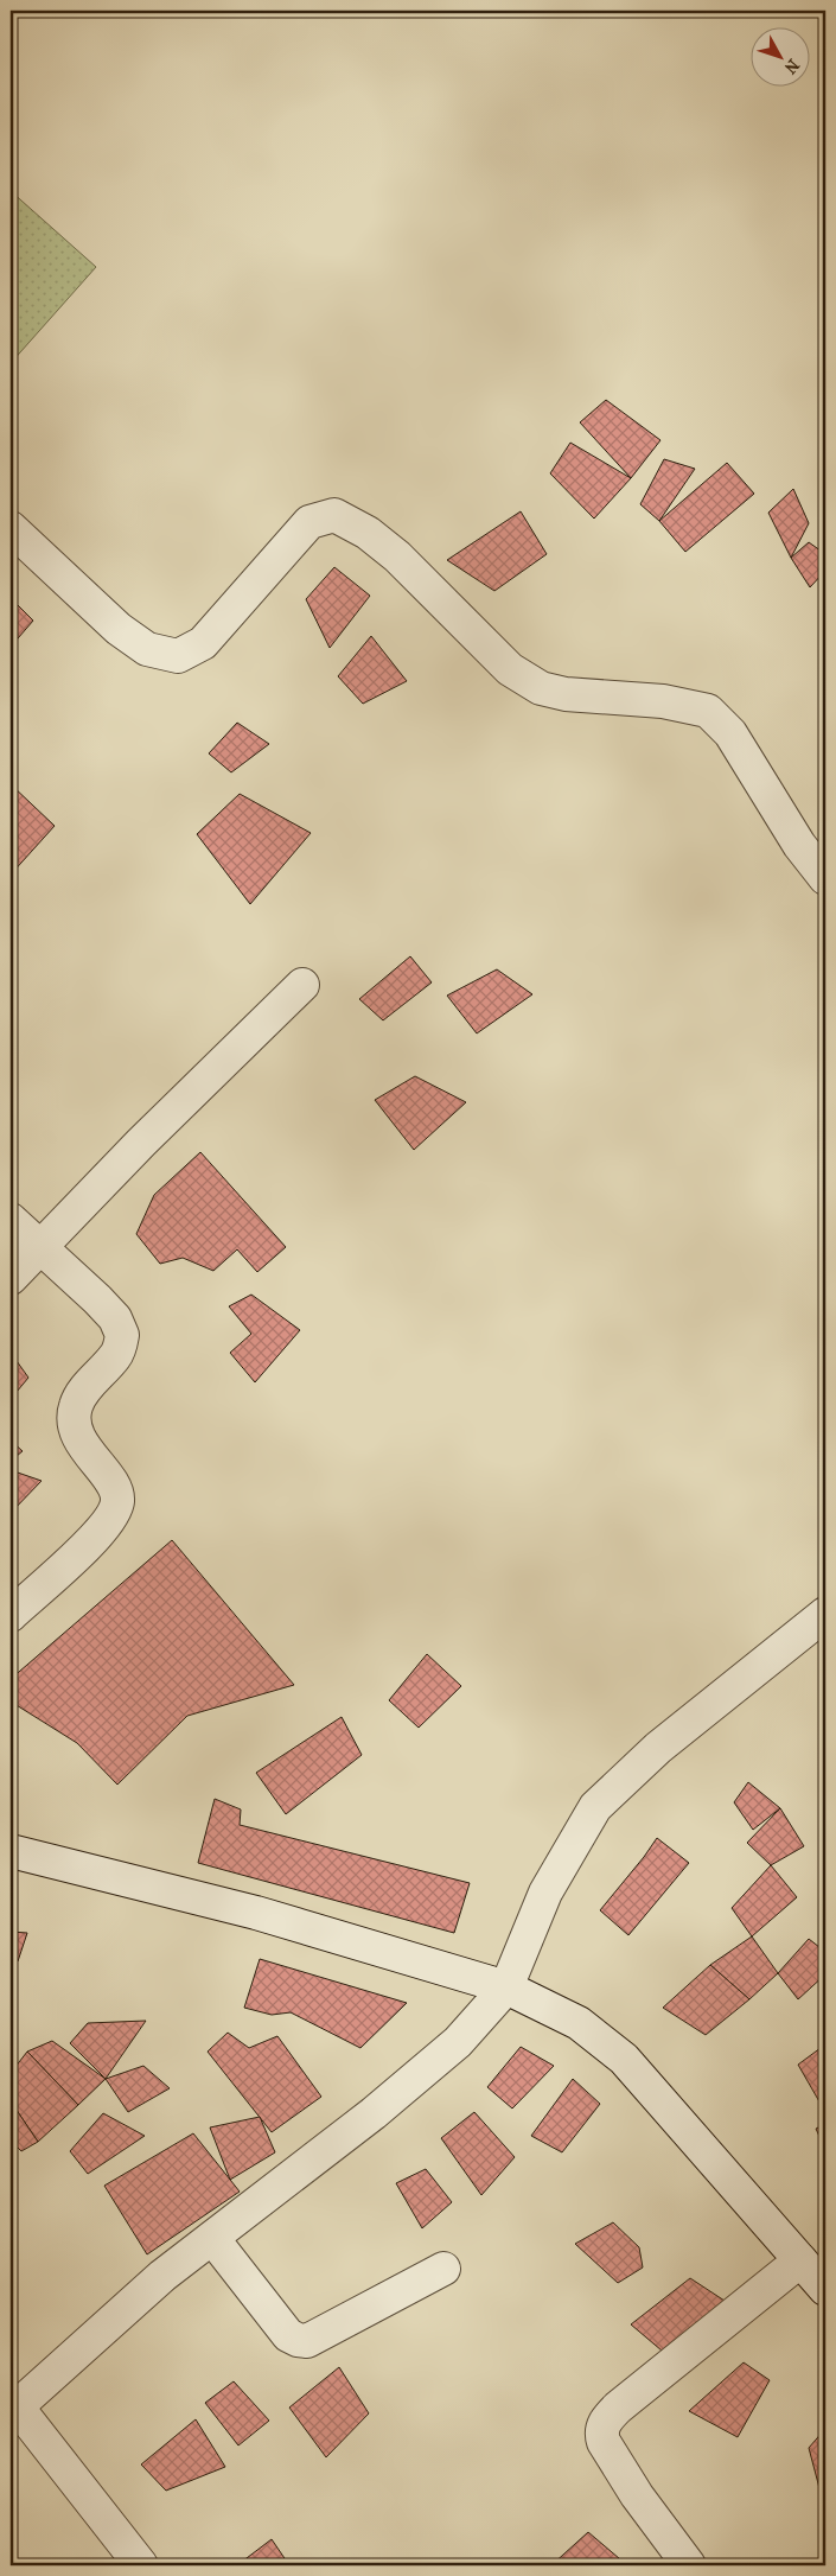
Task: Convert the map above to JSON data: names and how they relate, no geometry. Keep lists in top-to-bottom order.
{
  "north": "bottom right"
}
